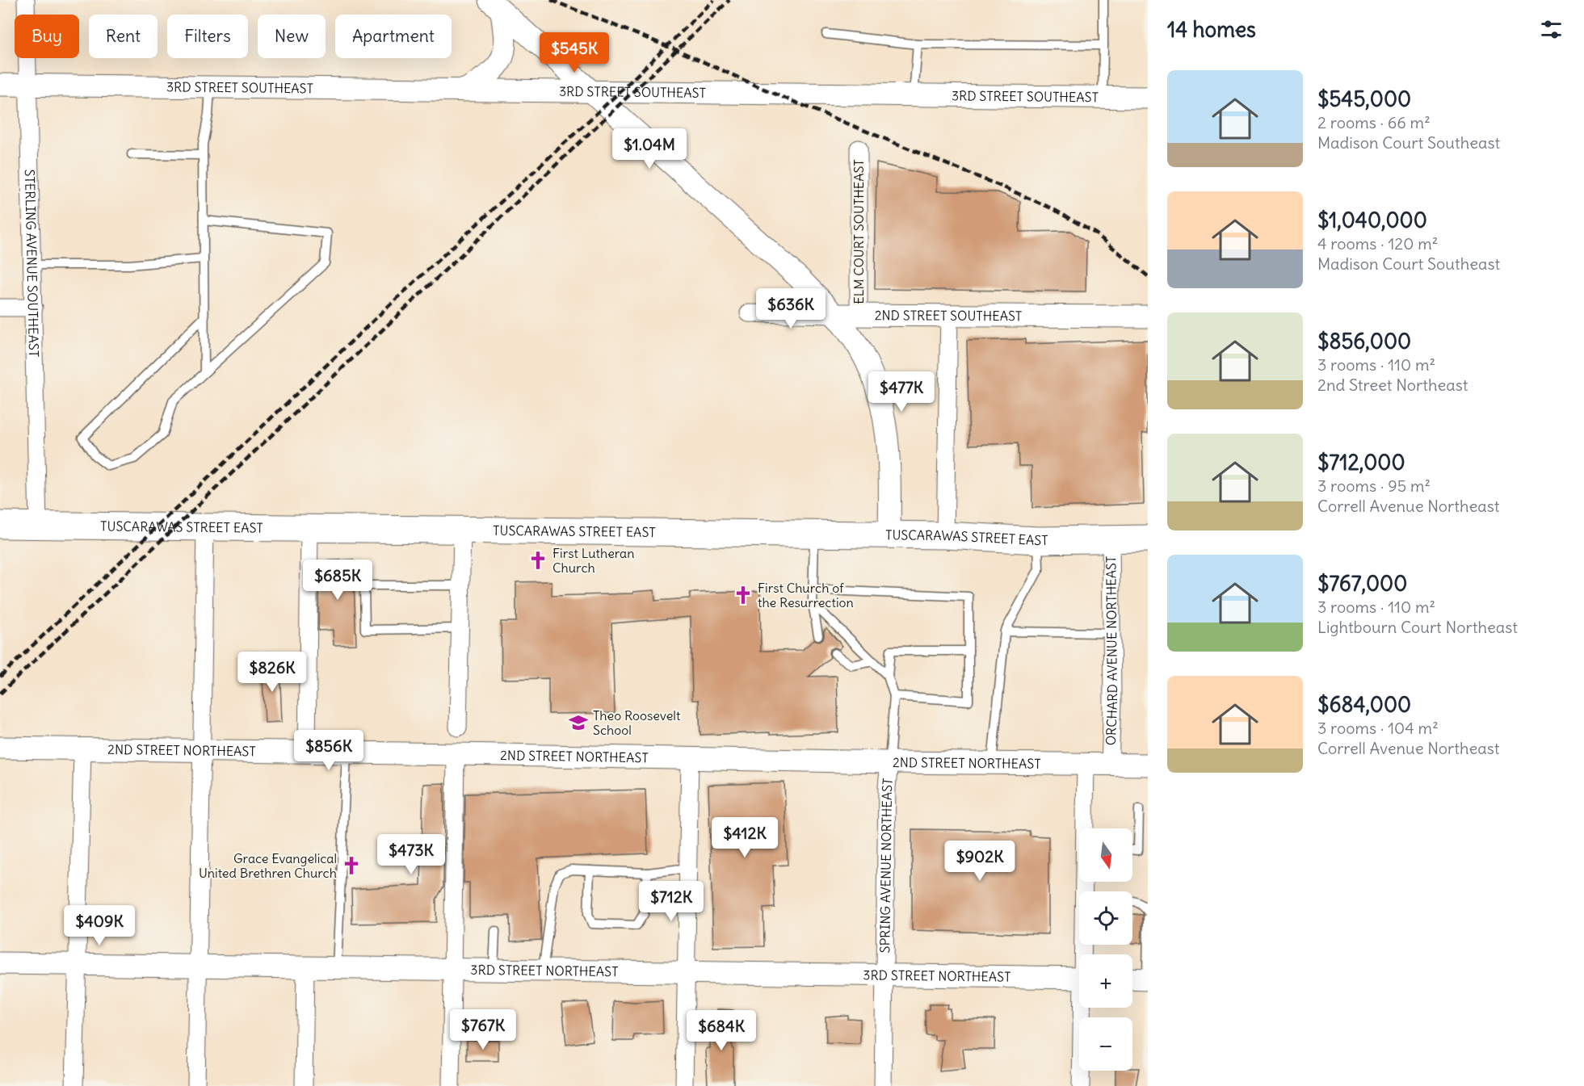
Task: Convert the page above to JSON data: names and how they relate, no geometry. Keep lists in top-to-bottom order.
{
  "streets": {
    "main road": ["TUSCARAWAS STREET EAST"],
    "street": [
      "3RD STREET SOUTHEAST",
      "ELM COURT SOUTHEAST",
      "STERLING AVENUE SOUTHEAST",
      "2ND STREET SOUTHEAST",
      "ORCHARD AVENUE NORTHEAST",
      "2ND STREET NORTHEAST",
      "SPRING AVENUE NORTHEAST",
      "3RD STREET NORTHEAST"
    ]
  },
  "crossings": [
    ["3RD STREET SOUTHEAST", "STERLING AVENUE SOUTHEAST"],
    ["ELM COURT SOUTHEAST", "2ND STREET SOUTHEAST"],
    ["STERLING AVENUE SOUTHEAST", "TUSCARAWAS STREET EAST"],
    ["TUSCARAWAS STREET EAST", "ORCHARD AVENUE NORTHEAST"],
    ["ORCHARD AVENUE NORTHEAST", "2ND STREET NORTHEAST"],
    ["2ND STREET NORTHEAST", "SPRING AVENUE NORTHEAST"],
    ["SPRING AVENUE NORTHEAST", "3RD STREET NORTHEAST"]
  ],
  "places": {
    "church": ["First Lutheran Church", "First Church of the Resurrection", "Grace Evangelical United Brethren Church"],
    "school or university": ["Theo Roosevelt School"]
  },
  "north": "bottom",
  "page": {
    "heading": "14 homes",
    "chip": [
      "Buy",
      "Rent",
      "Filters",
      "New",
      "Apartment"
    ],
    "price": [
      "$545K",
      "$1.04M",
      "$636K",
      "$477K",
      "$685K",
      "$826K",
      "$856K",
      "$412K",
      "$473K",
      "$902K",
      "$712K",
      "$409K",
      "$767K",
      "$684K"
    ],
    "list": [
      {
        "name": "$545,000",
        "note": "2 rooms · 66 m² · Madison Court Southeast"
      },
      {
        "name": "$1,040,000",
        "note": "4 rooms · 120 m² · Madison Court Southeast"
      },
      {
        "name": "$856,000",
        "note": "3 rooms · 110 m² · 2nd Street Northeast"
      },
      {
        "name": "$712,000",
        "note": "3 rooms · 95 m² · Correll Avenue Northeast"
      },
      {
        "name": "$767,000",
        "note": "3 rooms · 110 m² · Lightbourn Court Northeast"
      },
      {
        "name": "$684,000",
        "note": "3 rooms · 104 m² · Correll Avenue Northeast"
      }
    ],
    "map_buttons": ["+", "−"]
  }
}
